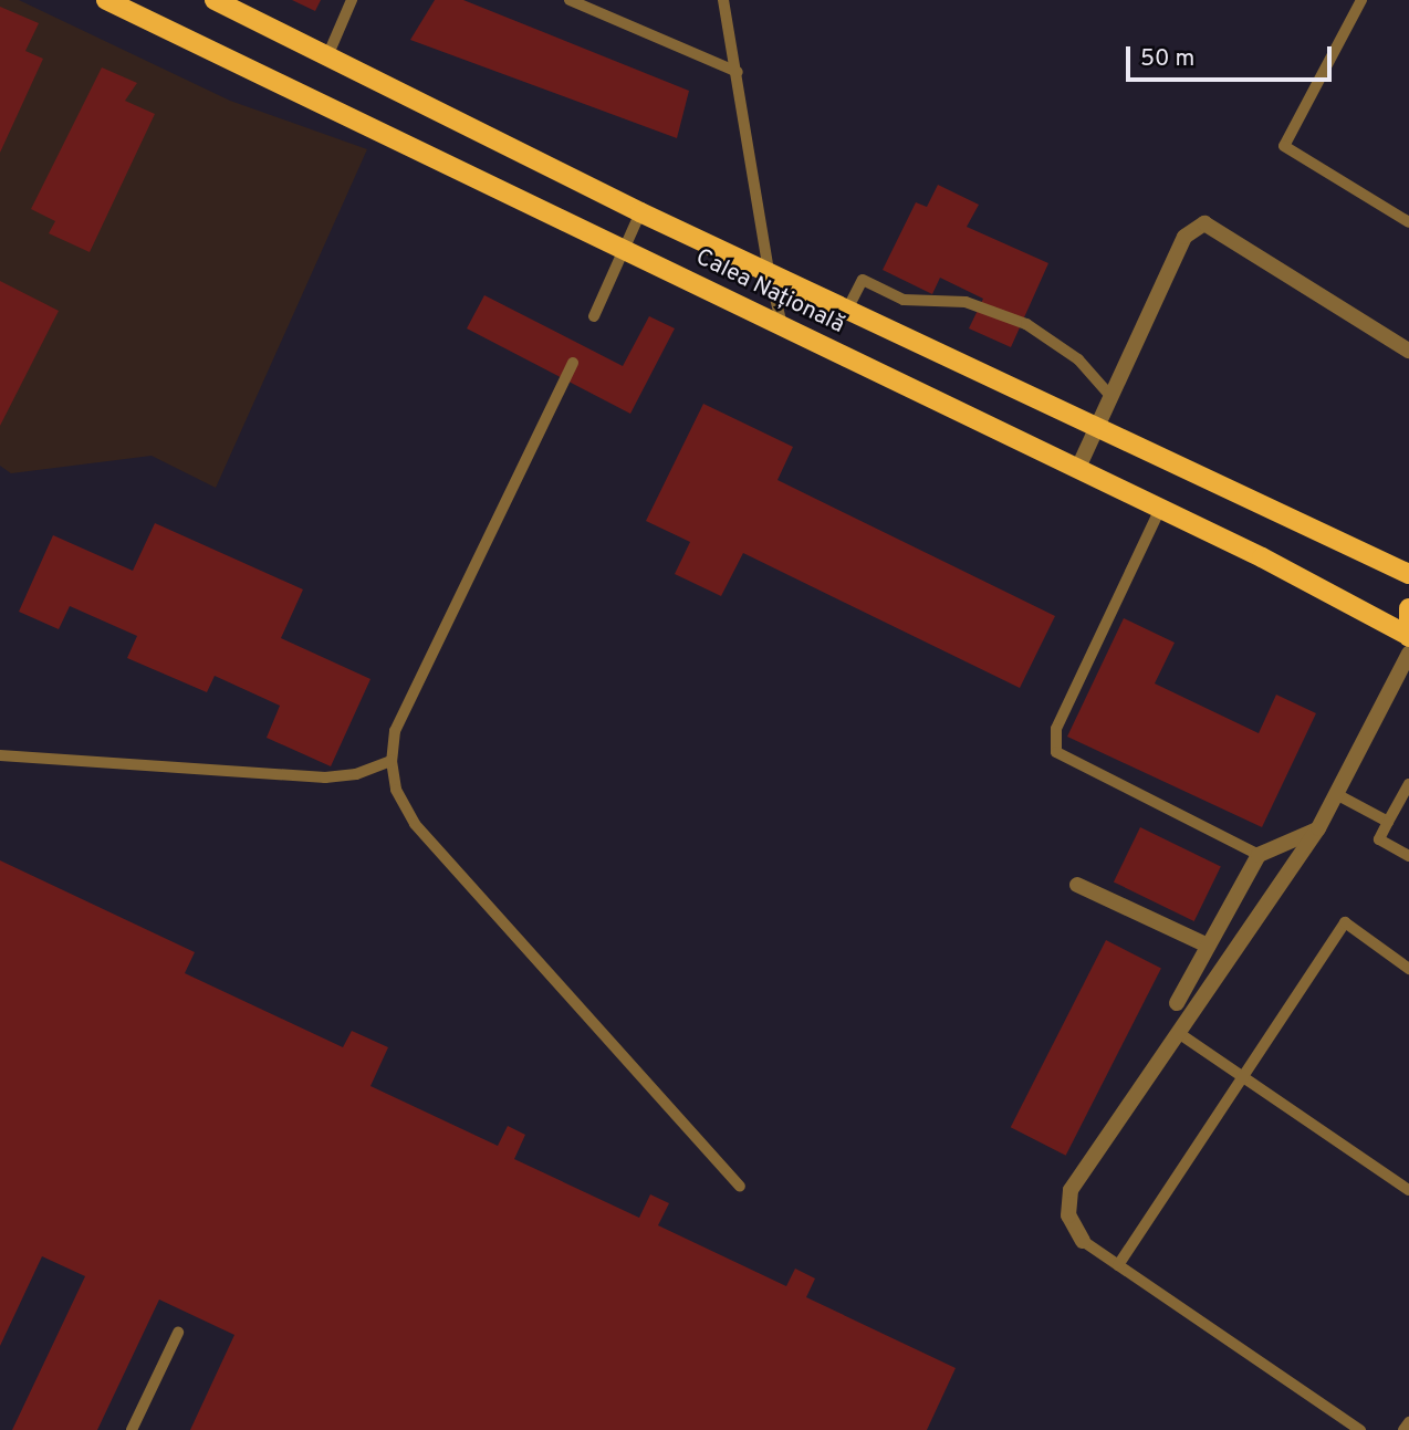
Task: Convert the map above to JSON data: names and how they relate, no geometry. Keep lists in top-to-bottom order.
{
  "streets": {
    "main road": ["Calea Națională"]
  },
  "scale_bar": "50 m"
}
